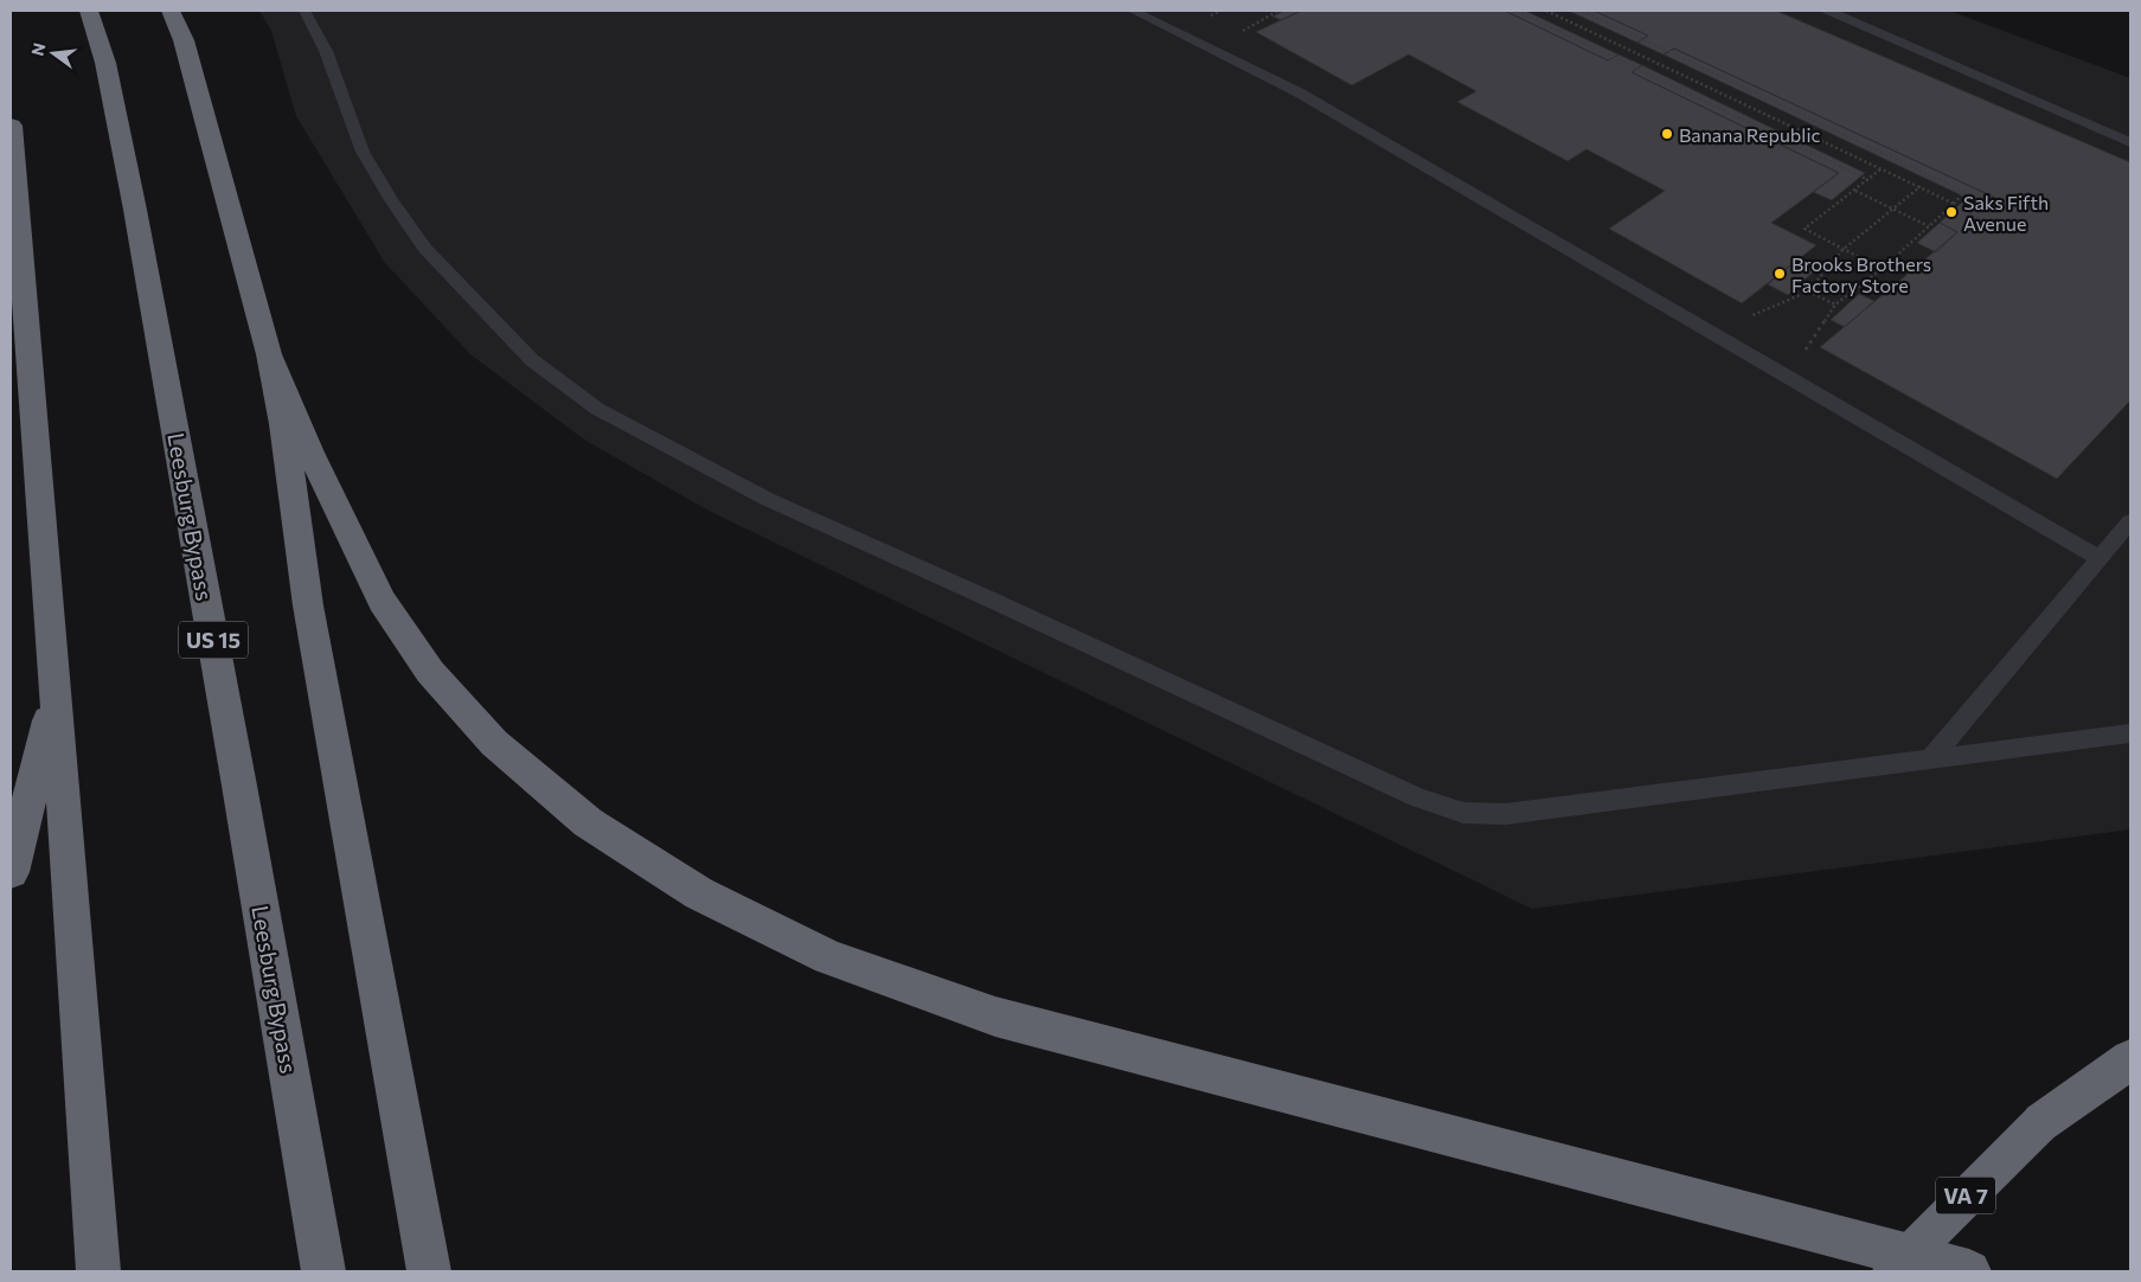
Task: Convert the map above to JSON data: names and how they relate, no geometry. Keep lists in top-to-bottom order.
{
  "streets": {
    "highway": ["Leesburg Bypass", "US 15", "VA 7"]
  },
  "places": ["Banana Republic", "Saks Fifth Avenue", "Brooks Brothers Factory Store"],
  "north": "left"
}
